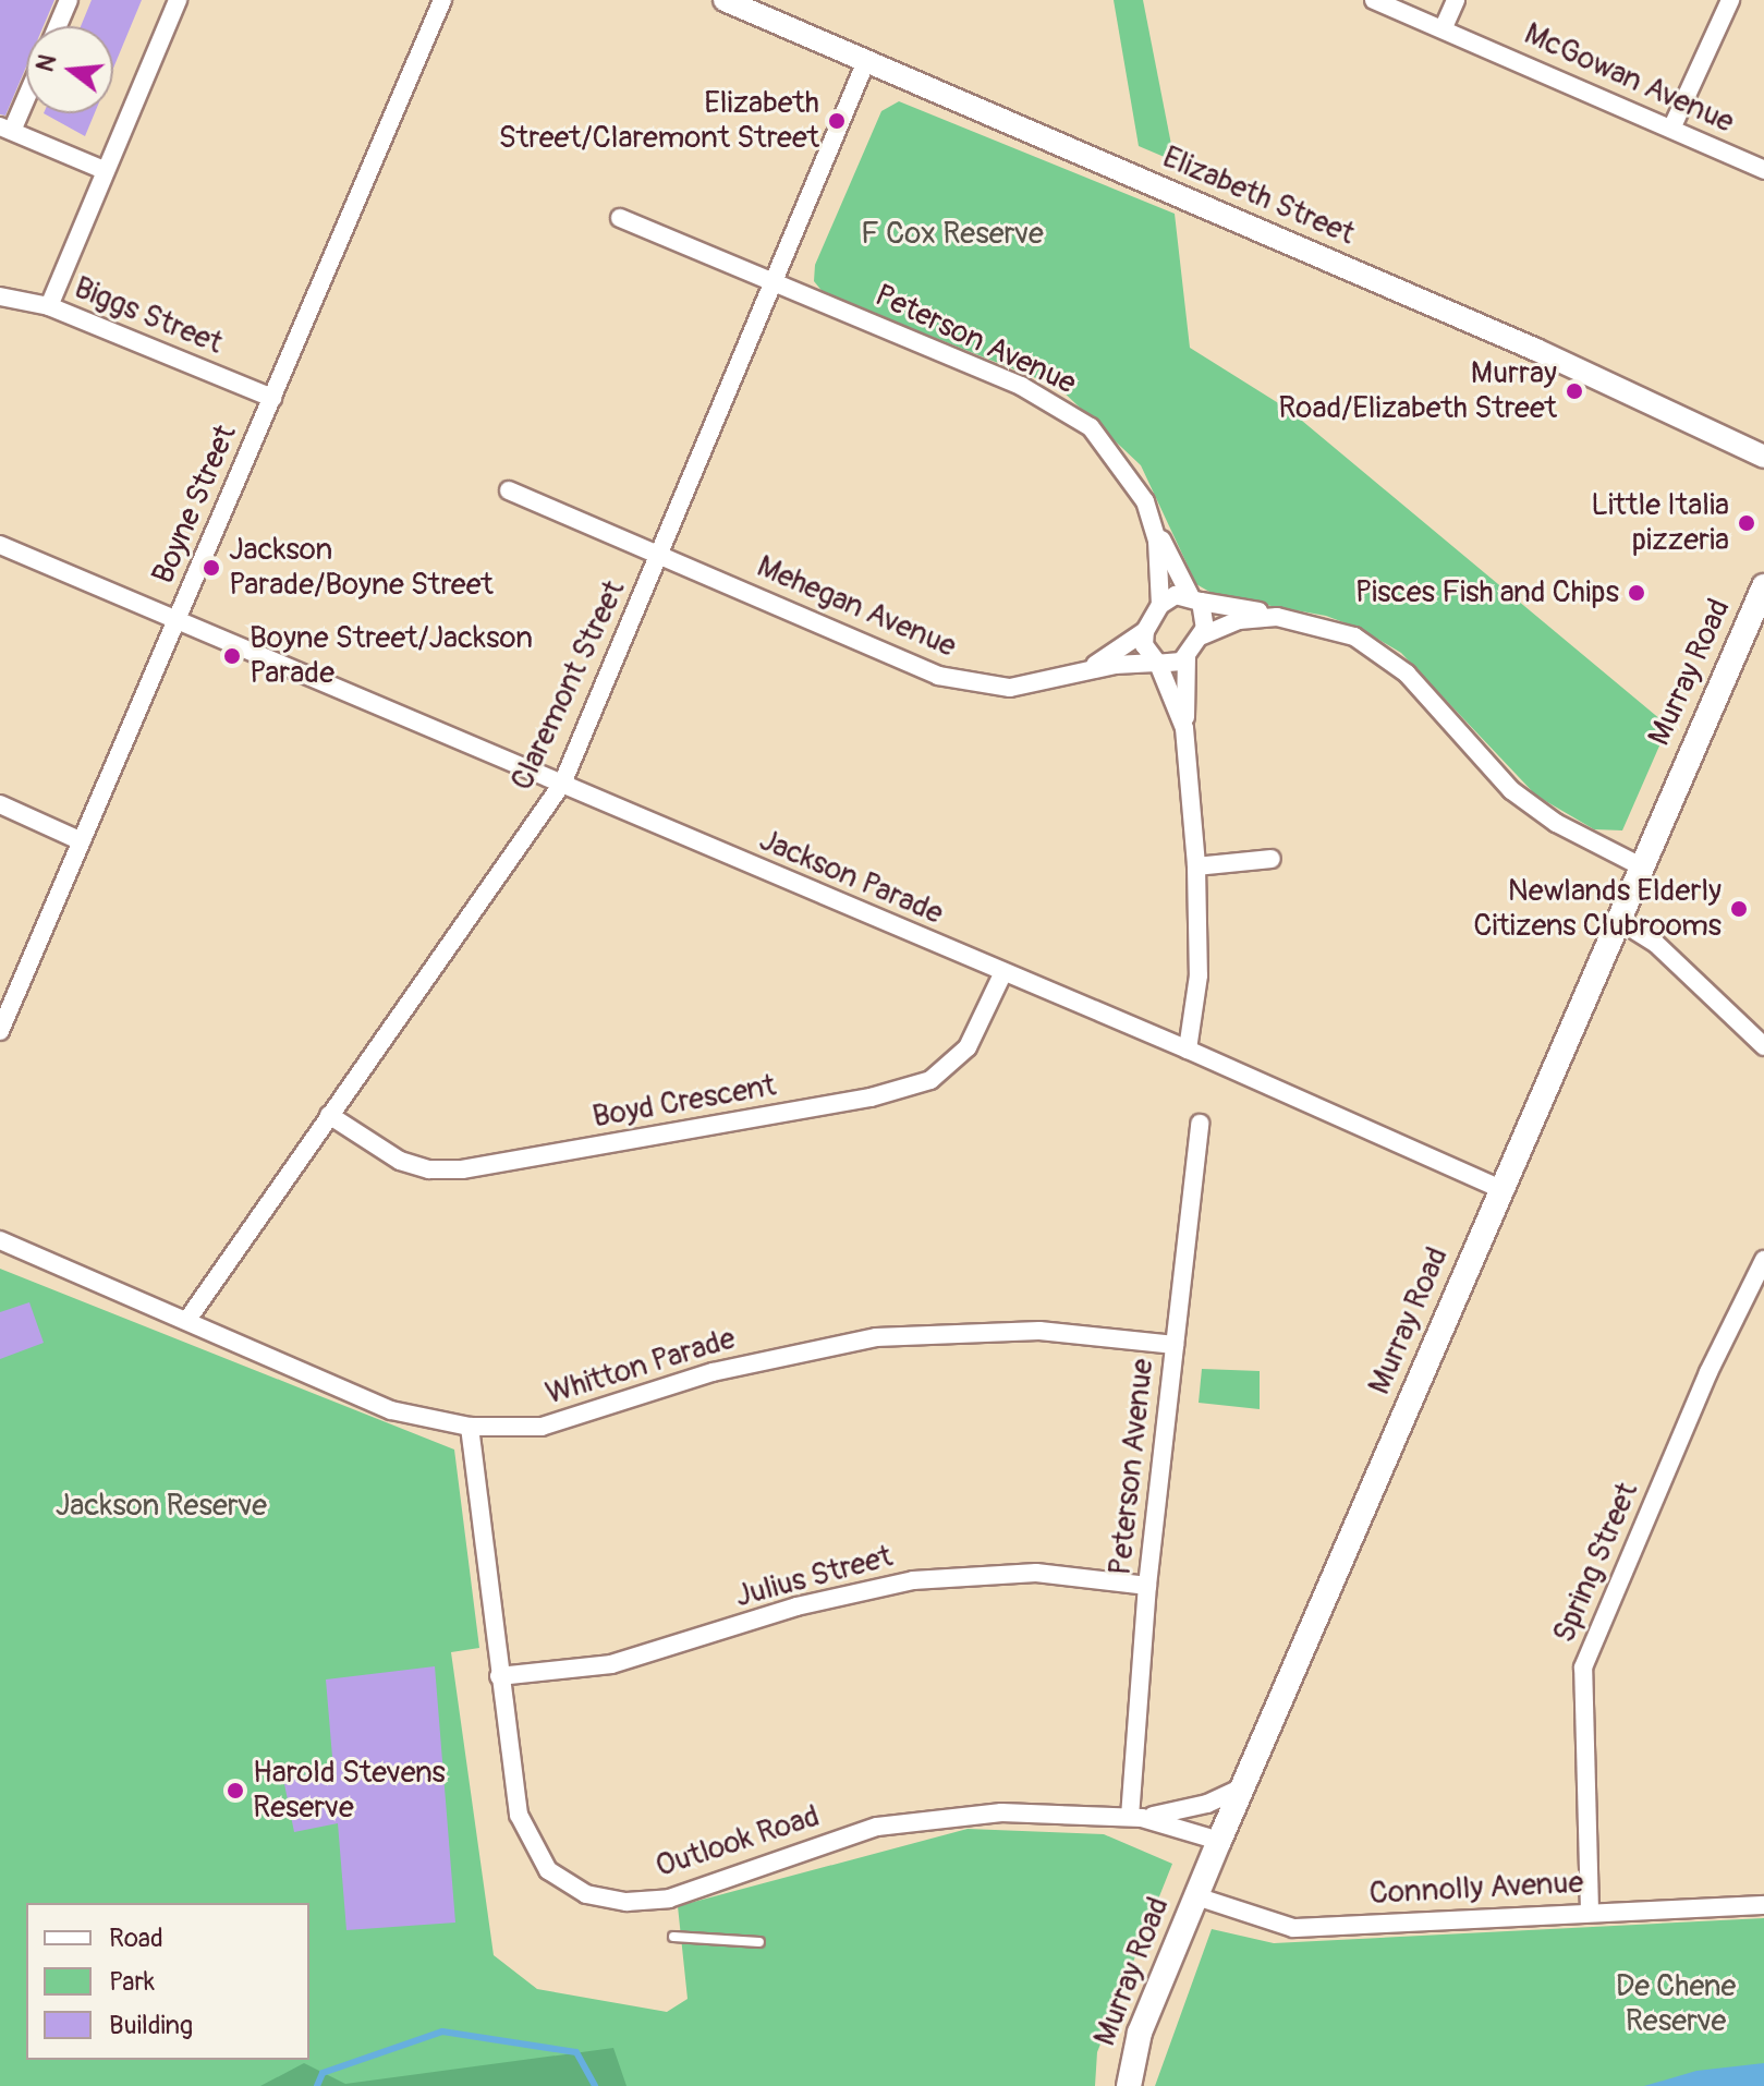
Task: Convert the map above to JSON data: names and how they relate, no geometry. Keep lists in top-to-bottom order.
{
  "streets": {
    "main road": ["Murray Road"],
    "street": [
      "McGowan Avenue",
      "Elizabeth Street",
      "Biggs Street",
      "Peterson Avenue",
      "Boyne Street",
      "Mehegan Avenue",
      "Claremont Street",
      "Jackson Parade",
      "Boyd Crescent",
      "Whitton Parade",
      "Spring Street",
      "Julius Street",
      "Outlook Road",
      "Connolly Avenue"
    ]
  },
  "crossings": [
    ["Elizabeth Street", "Claremont Street"],
    ["Biggs Street", "Boyne Street"],
    ["Peterson Avenue", "Mehegan Avenue"],
    ["Peterson Avenue", "Claremont Street"],
    ["Peterson Avenue", "Whitton Parade"],
    ["Peterson Avenue", "Julius Street"],
    ["Peterson Avenue", "Outlook Road"],
    ["Boyne Street", "Jackson Parade"],
    ["Mehegan Avenue", "Claremont Street"],
    ["Murray Road", "Jackson Parade"],
    ["Murray Road", "Outlook Road"],
    ["Murray Road", "Connolly Avenue"],
    ["Claremont Street", "Jackson Parade"],
    ["Claremont Street", "Boyd Crescent"],
    ["Claremont Street", "Whitton Parade"],
    ["Jackson Parade", "Boyd Crescent"],
    ["Whitton Parade", "Outlook Road"],
    ["Spring Street", "Connolly Avenue"],
    ["Julius Street", "Outlook Road"]
  ],
  "parks": ["F Cox Reserve", "Jackson Reserve", "De Chene Reserve"],
  "places": [
    "Elizabeth Street/Claremont Street",
    "Murray Road/Elizabeth Street",
    "Little Italia pizzeria",
    "Jackson Parade/Boyne Street",
    "Pisces Fish and Chips",
    "Boyne Street/Jackson Parade",
    "Newlands Elderly Citizens Clubrooms",
    "Harold Stevens Reserve"
  ],
  "legend": ["Road", "Park", "Building"],
  "north": "left"
}
